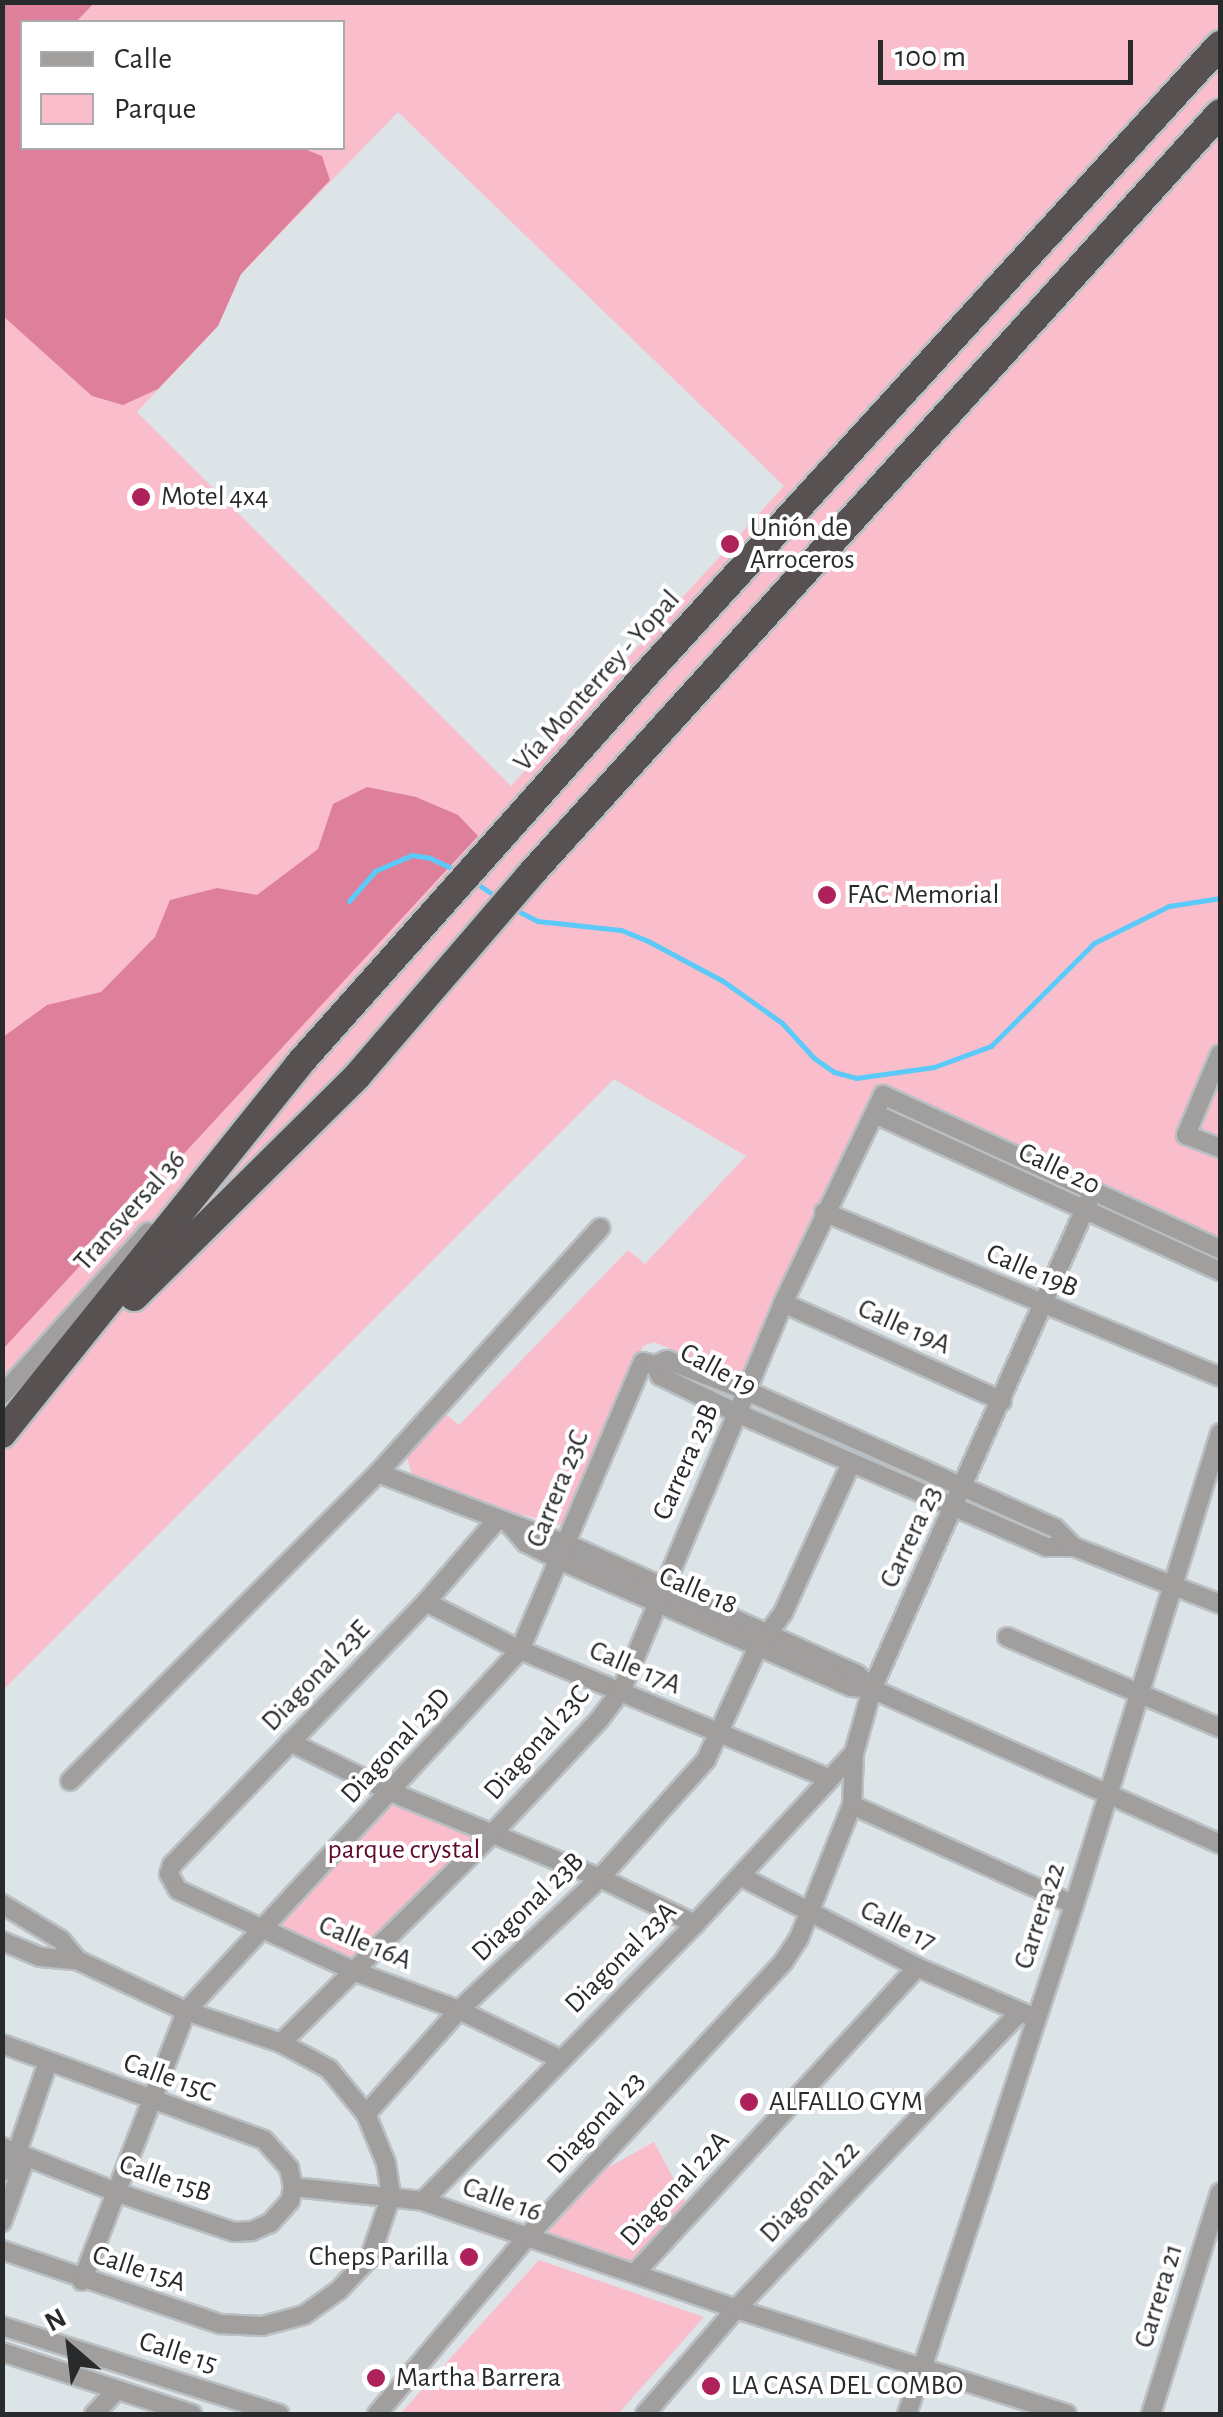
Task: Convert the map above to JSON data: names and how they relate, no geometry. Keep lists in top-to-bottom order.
{
  "streets": {
    "highway": ["Vía Monterrey - Yopal"],
    "street": [
      "Calle 20",
      "Transversal 36",
      "Calle 19B",
      "Calle 19A",
      "Calle 19",
      "Carrera 23B",
      "Carrera 23C",
      "Carrera 23",
      "Calle 18",
      "Calle 17A",
      "Diagonal 23E",
      "Diagonal 23C",
      "Diagonal 23D",
      "Diagonal 23B",
      "Carrera 22",
      "Calle 17",
      "Calle 16A",
      "Diagonal 23A",
      "Calle 15C",
      "Diagonal 23",
      "Calle 15B",
      "Diagonal 22A",
      "Diagonal 22",
      "Calle 16",
      "Calle 15A",
      "Carrera 21",
      "Calle 15"
    ]
  },
  "crossings": [
    ["Vía Monterrey - Yopal", "Transversal 36"],
    ["Calle 20", "Carrera 23B"],
    ["Calle 20", "Carrera 23"],
    ["Calle 19B", "Carrera 23B"],
    ["Calle 19B", "Carrera 23"],
    ["Calle 19A", "Carrera 23B"],
    ["Calle 19A", "Carrera 23"],
    ["Calle 19", "Carrera 23B"],
    ["Calle 19", "Carrera 23C"],
    ["Calle 19", "Carrera 23"],
    ["Calle 19", "Diagonal 23B"],
    ["Calle 19", "Carrera 22"],
    ["Carrera 23B", "Carrera 23"],
    ["Carrera 23B", "Calle 18"],
    ["Carrera 23B", "Calle 17A"],
    ["Carrera 23B", "Diagonal 23C"],
    ["Carrera 23C", "Calle 18"],
    ["Carrera 23C", "Calle 17A"],
    ["Carrera 23C", "Diagonal 23D"],
    ["Carrera 23", "Calle 18"],
    ["Carrera 23", "Calle 17"],
    ["Carrera 23", "Diagonal 23A"],
    ["Carrera 23", "Diagonal 23"],
    ["Calle 18", "Diagonal 23E"],
    ["Calle 18", "Diagonal 23B"],
    ["Calle 18", "Carrera 22"],
    ["Calle 17A", "Diagonal 23E"],
    ["Calle 17A", "Diagonal 23C"],
    ["Calle 17A", "Diagonal 23D"],
    ["Calle 17A", "Diagonal 23B"],
    ["Calle 17A", "Diagonal 23A"],
    ["Diagonal 23E", "Calle 16A"],
    ["Diagonal 23C", "Calle 16A"],
    ["Diagonal 23D", "Calle 16A"],
    ["Diagonal 23B", "Calle 16A"],
    ["Carrera 22", "Calle 17"],
    ["Carrera 22", "Diagonal 22"],
    ["Carrera 22", "Calle 16"],
    ["Calle 17", "Diagonal 23A"],
    ["Calle 17", "Diagonal 23"],
    ["Calle 17", "Diagonal 22A"],
    ["Calle 17", "Diagonal 22"],
    ["Calle 16A", "Diagonal 23A"],
    ["Diagonal 23A", "Calle 16"],
    ["Calle 15C", "Calle 15B"],
    ["Calle 15C", "Calle 16"],
    ["Diagonal 23", "Calle 16"],
    ["Calle 15B", "Calle 16"],
    ["Diagonal 22A", "Calle 16"],
    ["Diagonal 22", "Calle 16"],
    ["Calle 16", "Calle 15A"]
  ],
  "parks": ["parque crystal"],
  "places": [
    "Motel 4x4",
    "Unión de Arroceros",
    "FAC Memorial",
    "ALFALLO GYM",
    "Cheps Parilla",
    "Martha Barrera",
    "LA CASA DEL COMBO"
  ],
  "legend": ["Calle", "Parque"],
  "scale_bar": "100 m",
  "north": "top left"
}
